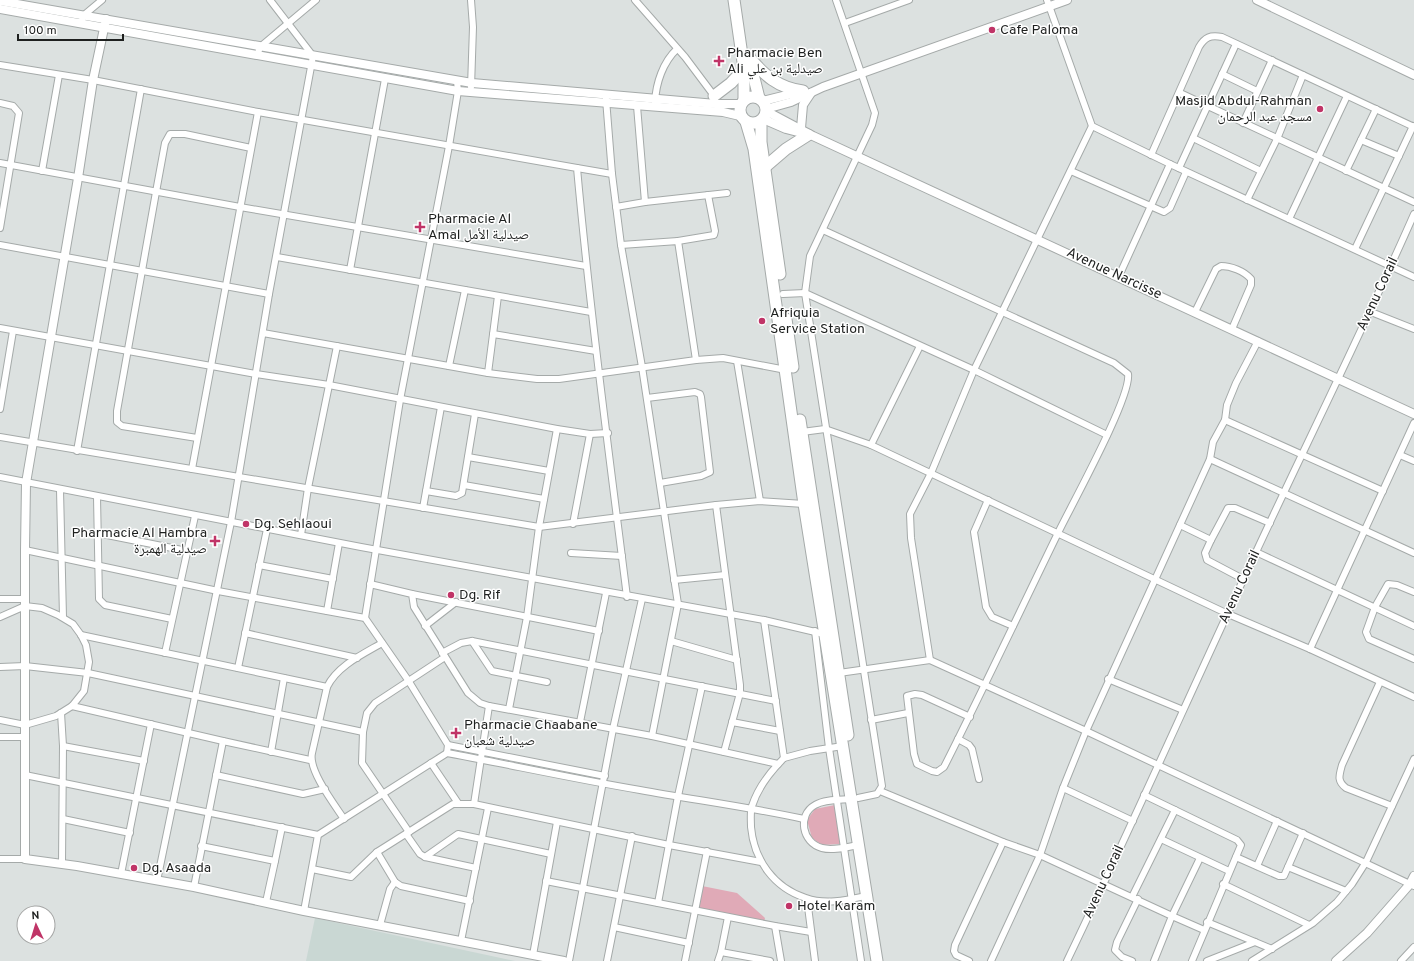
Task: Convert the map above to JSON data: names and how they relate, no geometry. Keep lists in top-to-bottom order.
{
  "streets": {
    "street": ["Avenue Narcisse", "Avenu Corail"]
  },
  "crossings": [
    ["Avenue Narcisse", "Avenu Corail"]
  ],
  "places": {
    "other": [
      "Cafe Paloma",
      "Masjid Abdul-Rahman مسجد عبد الرحمان",
      "Afriquia Service Station",
      "Dg. Sehlaoui",
      "Dg. Rif",
      "Dg. Asaada",
      "Hotel Karam"
    ],
    "health": [
      "Pharmacie Ben Ali صيدلية بن علي",
      "Pharmacie Al Amal صيدلية الأمل",
      "Pharmacie Al Hambra صيدلية الهمبرة",
      "Pharmacie Chaabane صيدلية شعبان"
    ]
  },
  "scale_bar": "100 m",
  "north": "top"
}
